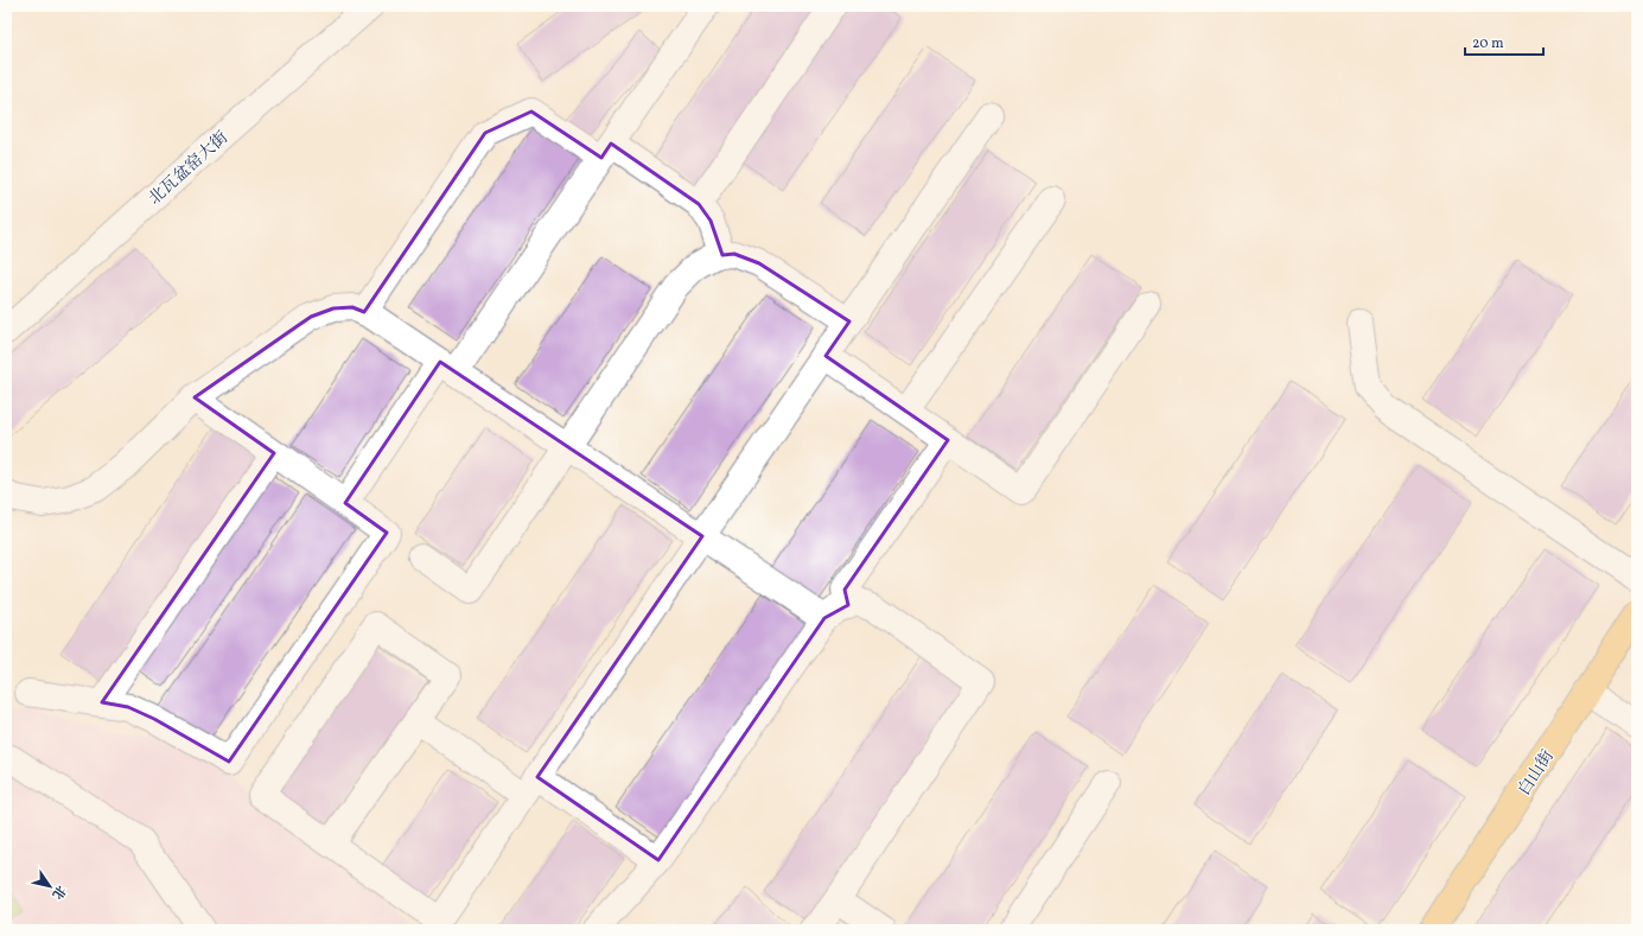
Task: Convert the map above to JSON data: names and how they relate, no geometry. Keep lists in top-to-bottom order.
{
  "streets": {
    "main road": ["白山街"],
    "street": ["北瓦盆窑大街"]
  },
  "scale_bar": "20 m",
  "north": "bottom right"
}
